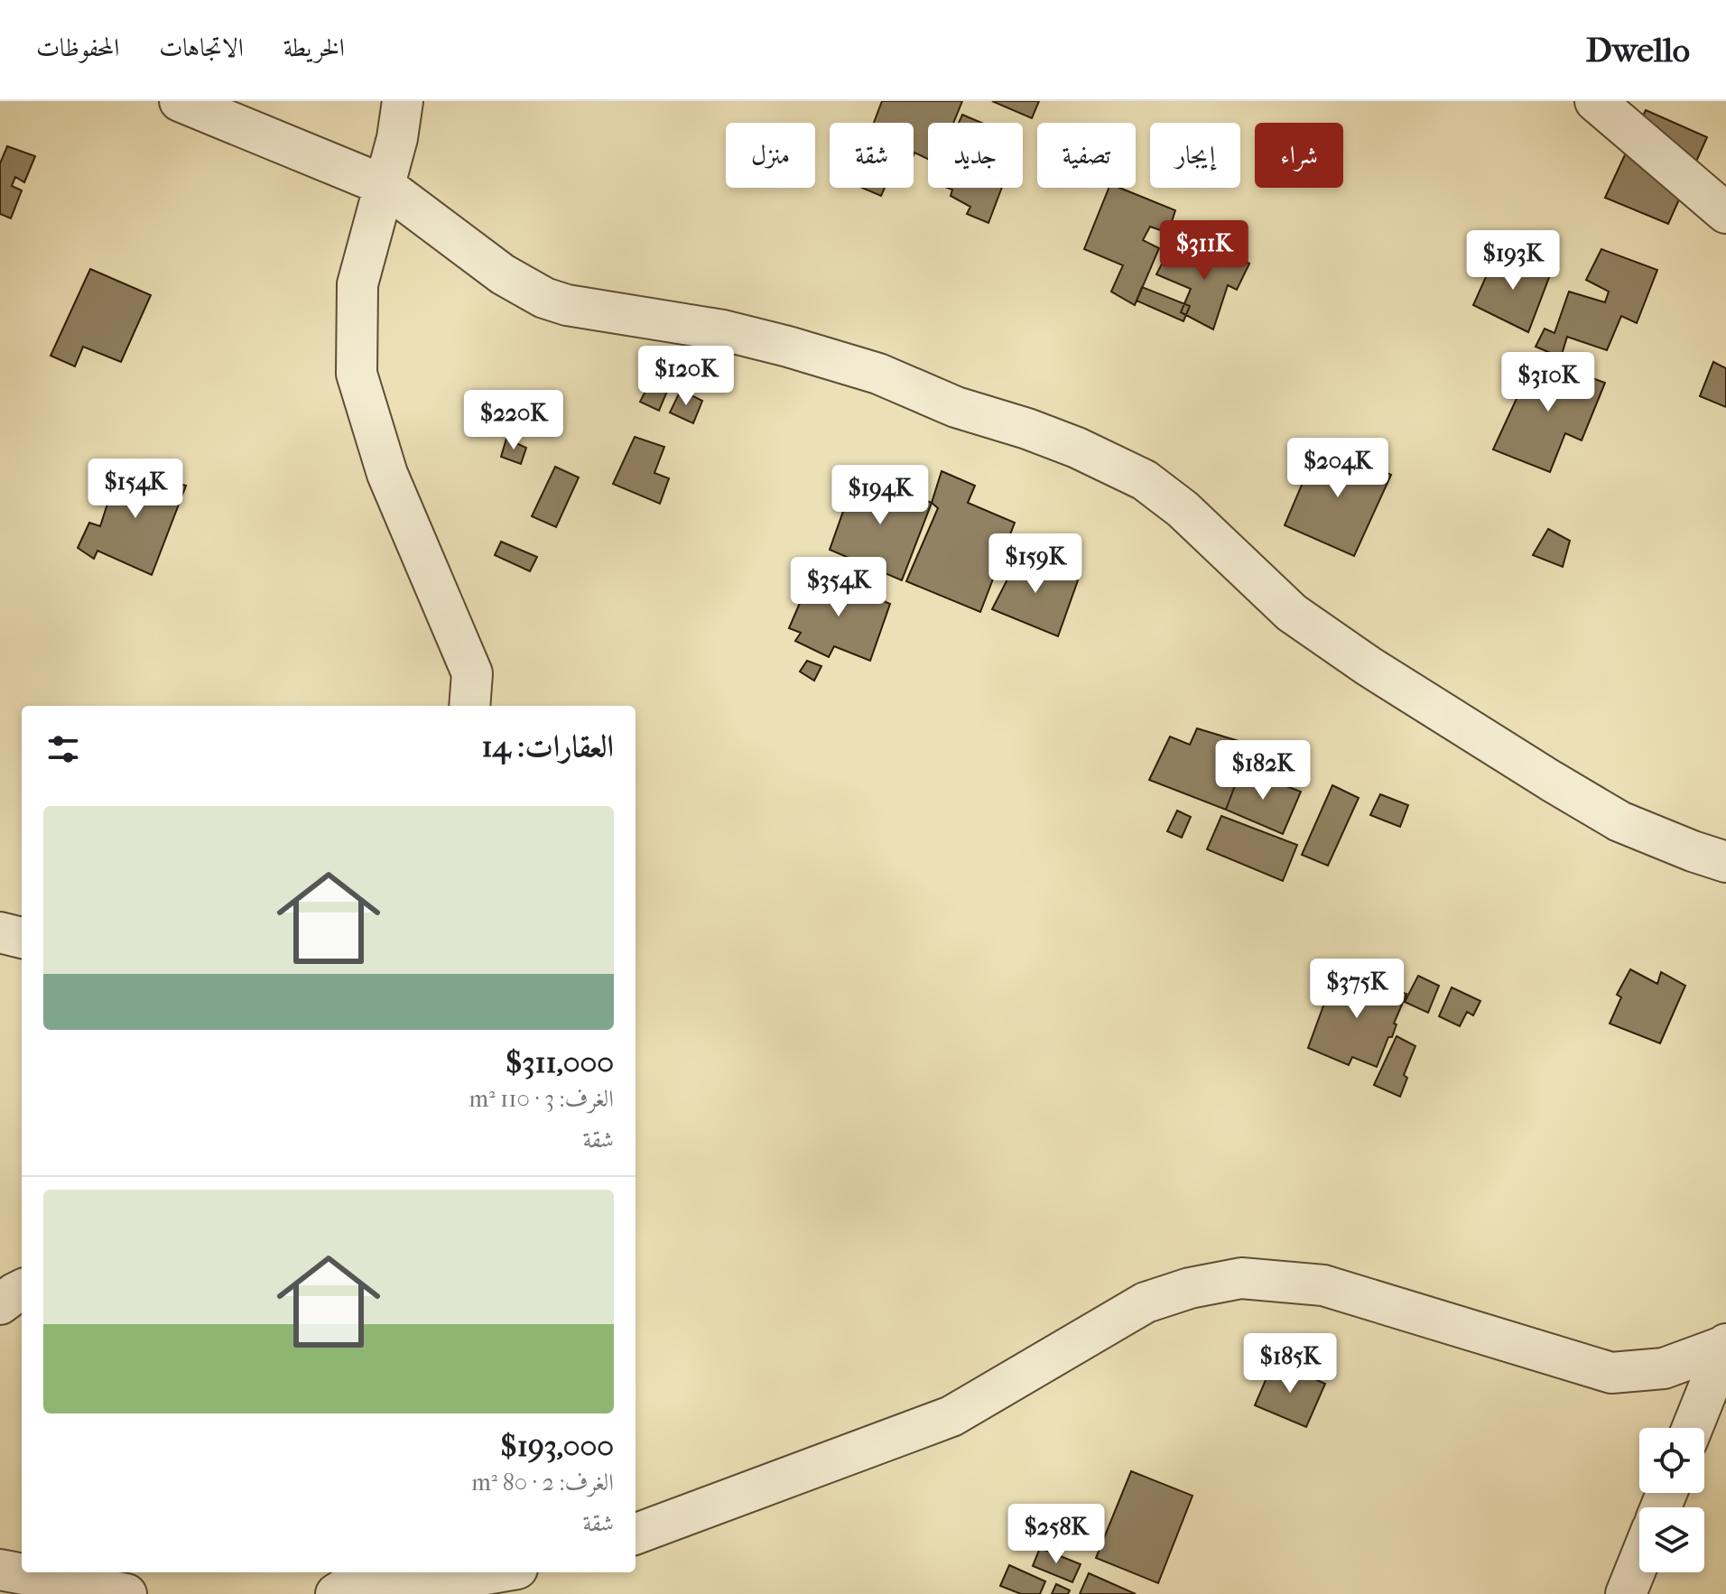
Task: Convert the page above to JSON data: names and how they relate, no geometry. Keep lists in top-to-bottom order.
{
  "page": {
    "header": "Dwello",
    "nav": ["الخريطة", "الاتجاهات", "المحفوظات"],
    "chip": [
      "شراء",
      "إيجار",
      "تصفية",
      "جديد",
      "شقة",
      "منزل"
    ],
    "price": [
      "$311K",
      "$193K",
      "$120K",
      "$310K",
      "$220K",
      "$204K",
      "$154K",
      "$194K",
      "$159K",
      "$354K",
      "$182K",
      "$375K",
      "$185K",
      "$258K"
    ],
    "heading": "العقارات: 14",
    "list": [
      {
        "name": "$311,000",
        "note": "الغرف: 3 · 110 m² · شقة"
      },
      {
        "name": "$193,000",
        "note": "الغرف: 2 · 80 m² · شقة"
      }
    ]
  }
}
